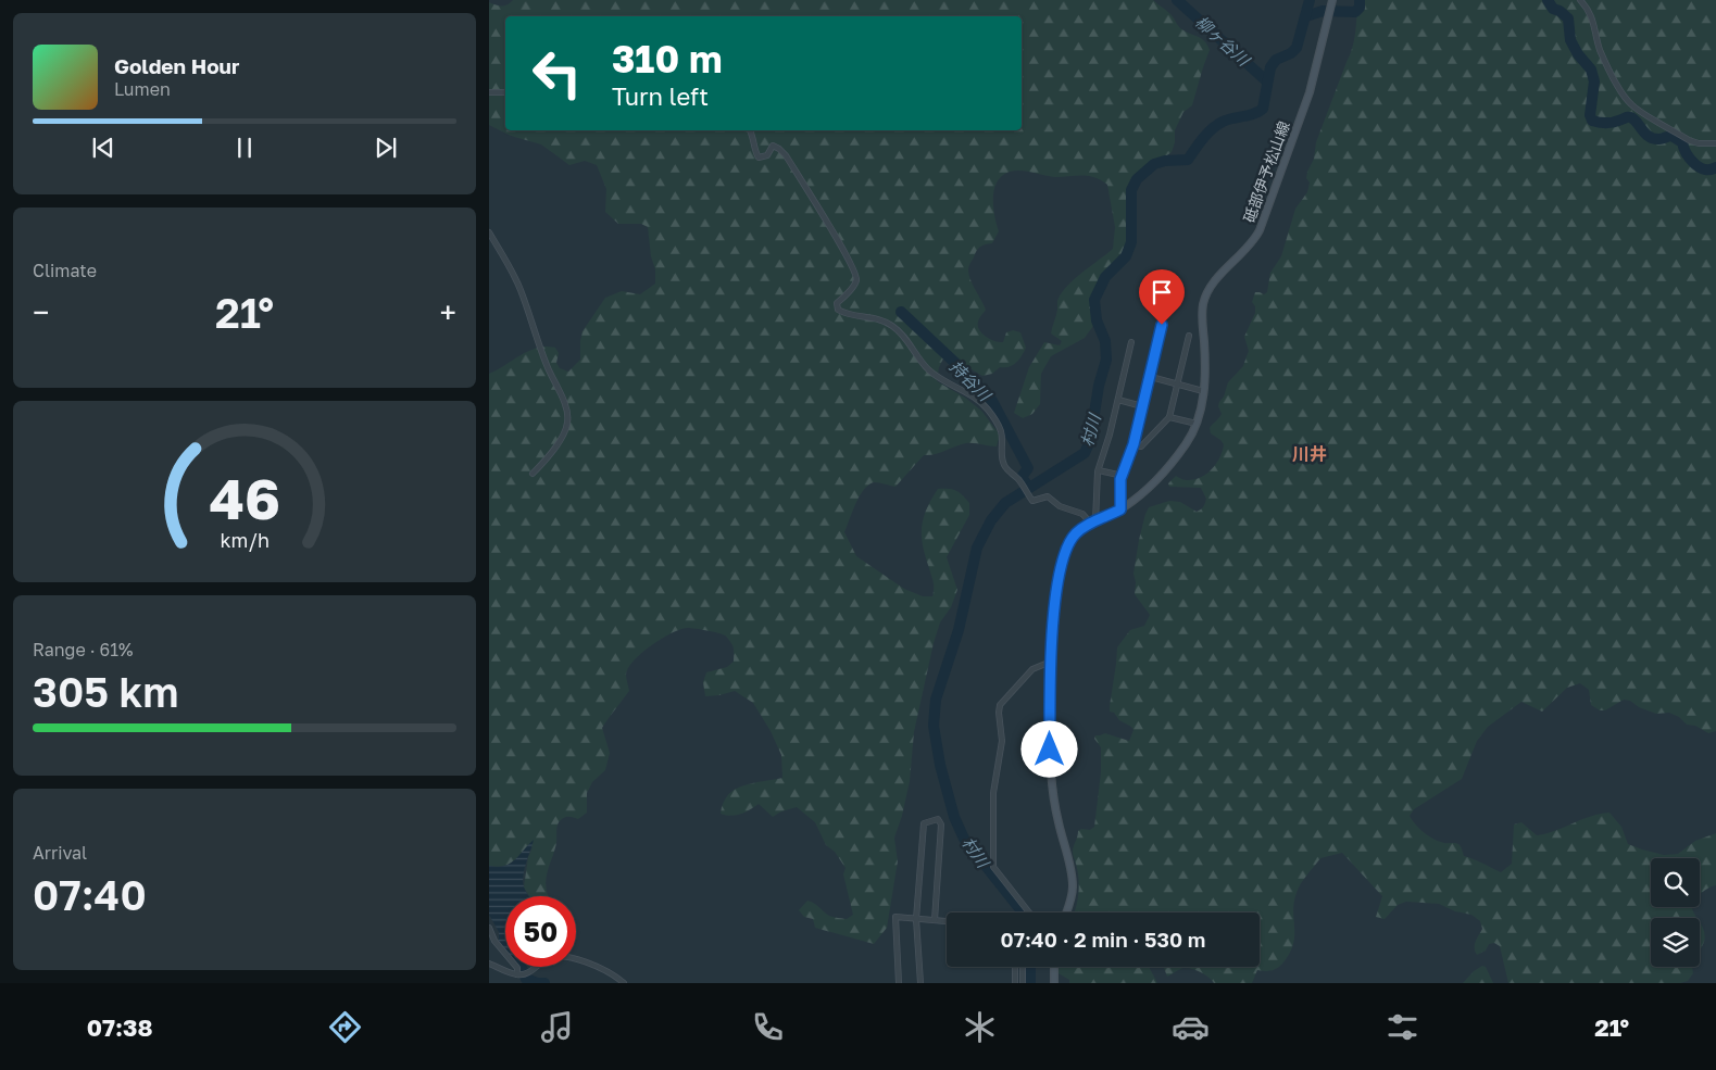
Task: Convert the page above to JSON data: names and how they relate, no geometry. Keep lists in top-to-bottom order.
{
  "streets": {
    "main road": ["砥部伊予松山線"]
  },
  "districts": ["川井"],
  "water": ["柳ヶ谷川", "持谷川", "村川"],
  "page": {
    "turn": ["310 m", "Turn left"],
    "song": ["Golden Hour", "Lumen"],
    "tile": [
      "Climate",
      ["Range · 61%", "305 km"],
      ["Arrival", "07:40"]
    ],
    "heat": ["−", "21°", "+"],
    "limit": "50",
    "trip": "07:40 · 2 min · 530 m",
    "tabs": ["07:38", "21°"],
    "gauge": ["46", "km/h"]
  }
}
